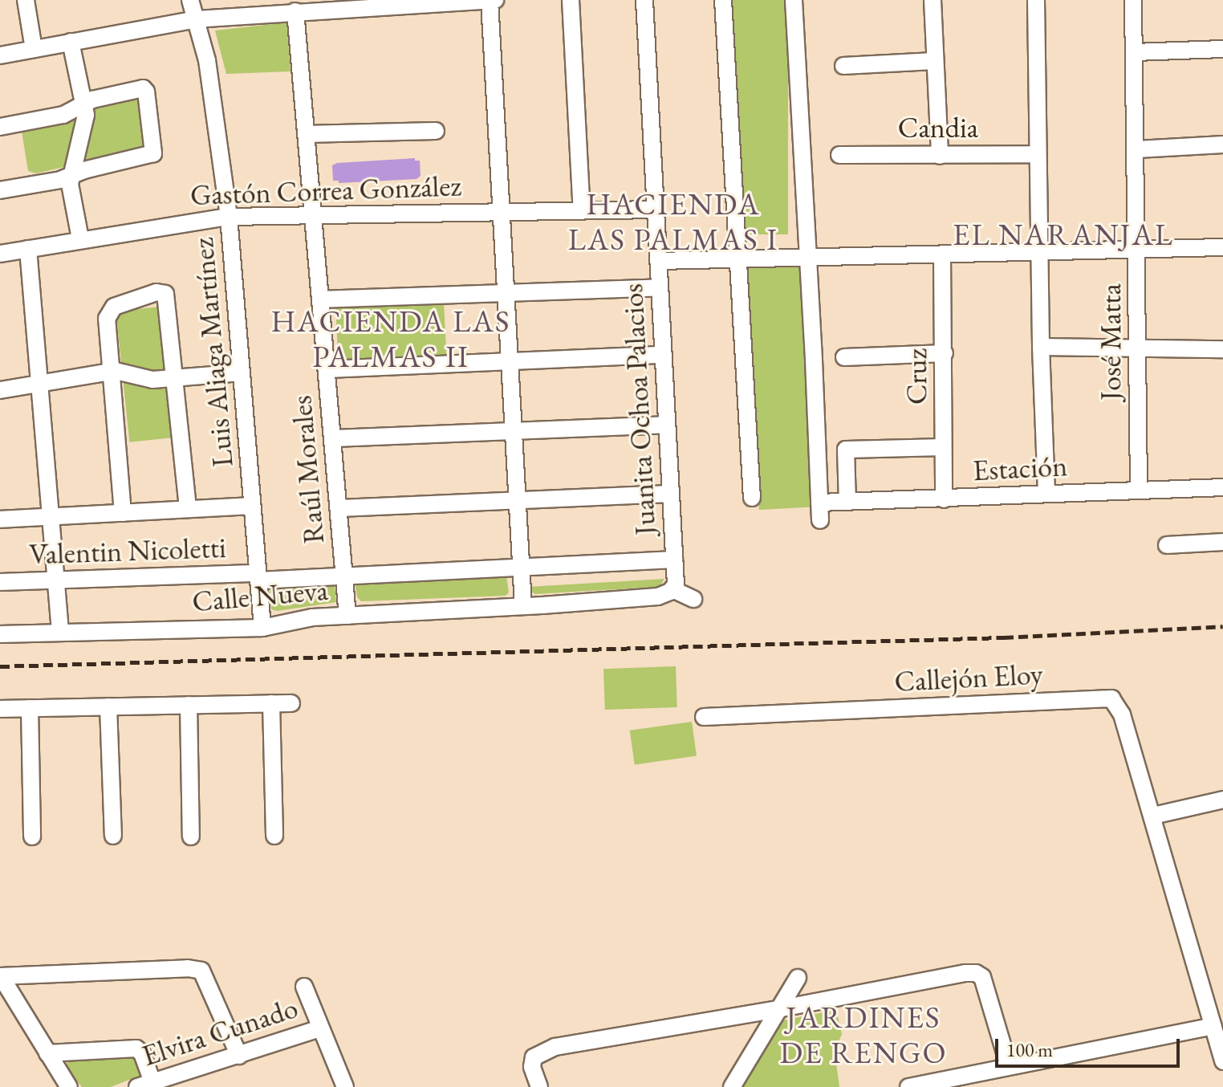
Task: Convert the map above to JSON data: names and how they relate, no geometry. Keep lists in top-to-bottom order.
{
  "streets": {
    "street": [
      "Candia",
      "Gastón Correa González",
      "José Matta",
      "Luis Aliaga Martínez",
      "Cruz",
      "Juanita Ochoa Palacios",
      "Estación",
      "Raúl Morales",
      "Valentin Nicoletti",
      "Calle Nueva",
      "Callejón Eloy",
      "Elvira Cunado"
    ]
  },
  "crossings": [
    ["Gastón Correa González", "Luis Aliaga Martínez"],
    ["Gastón Correa González", "Juanita Ochoa Palacios"],
    ["Gastón Correa González", "Raúl Morales"],
    ["José Matta", "Estación"],
    ["Luis Aliaga Martínez", "Valentin Nicoletti"],
    ["Luis Aliaga Martínez", "Calle Nueva"],
    ["Cruz", "Estación"],
    ["Juanita Ochoa Palacios", "Valentin Nicoletti"],
    ["Juanita Ochoa Palacios", "Calle Nueva"],
    ["Raúl Morales", "Valentin Nicoletti"],
    ["Raúl Morales", "Calle Nueva"]
  ],
  "districts": [
    "HACIENDA LAS PALMAS I",
    "EL NARANJAL",
    "HACIENDA LAS PALMAS II",
    "JARDINES DE RENGO"
  ],
  "scale_bar": "100 m"
}
